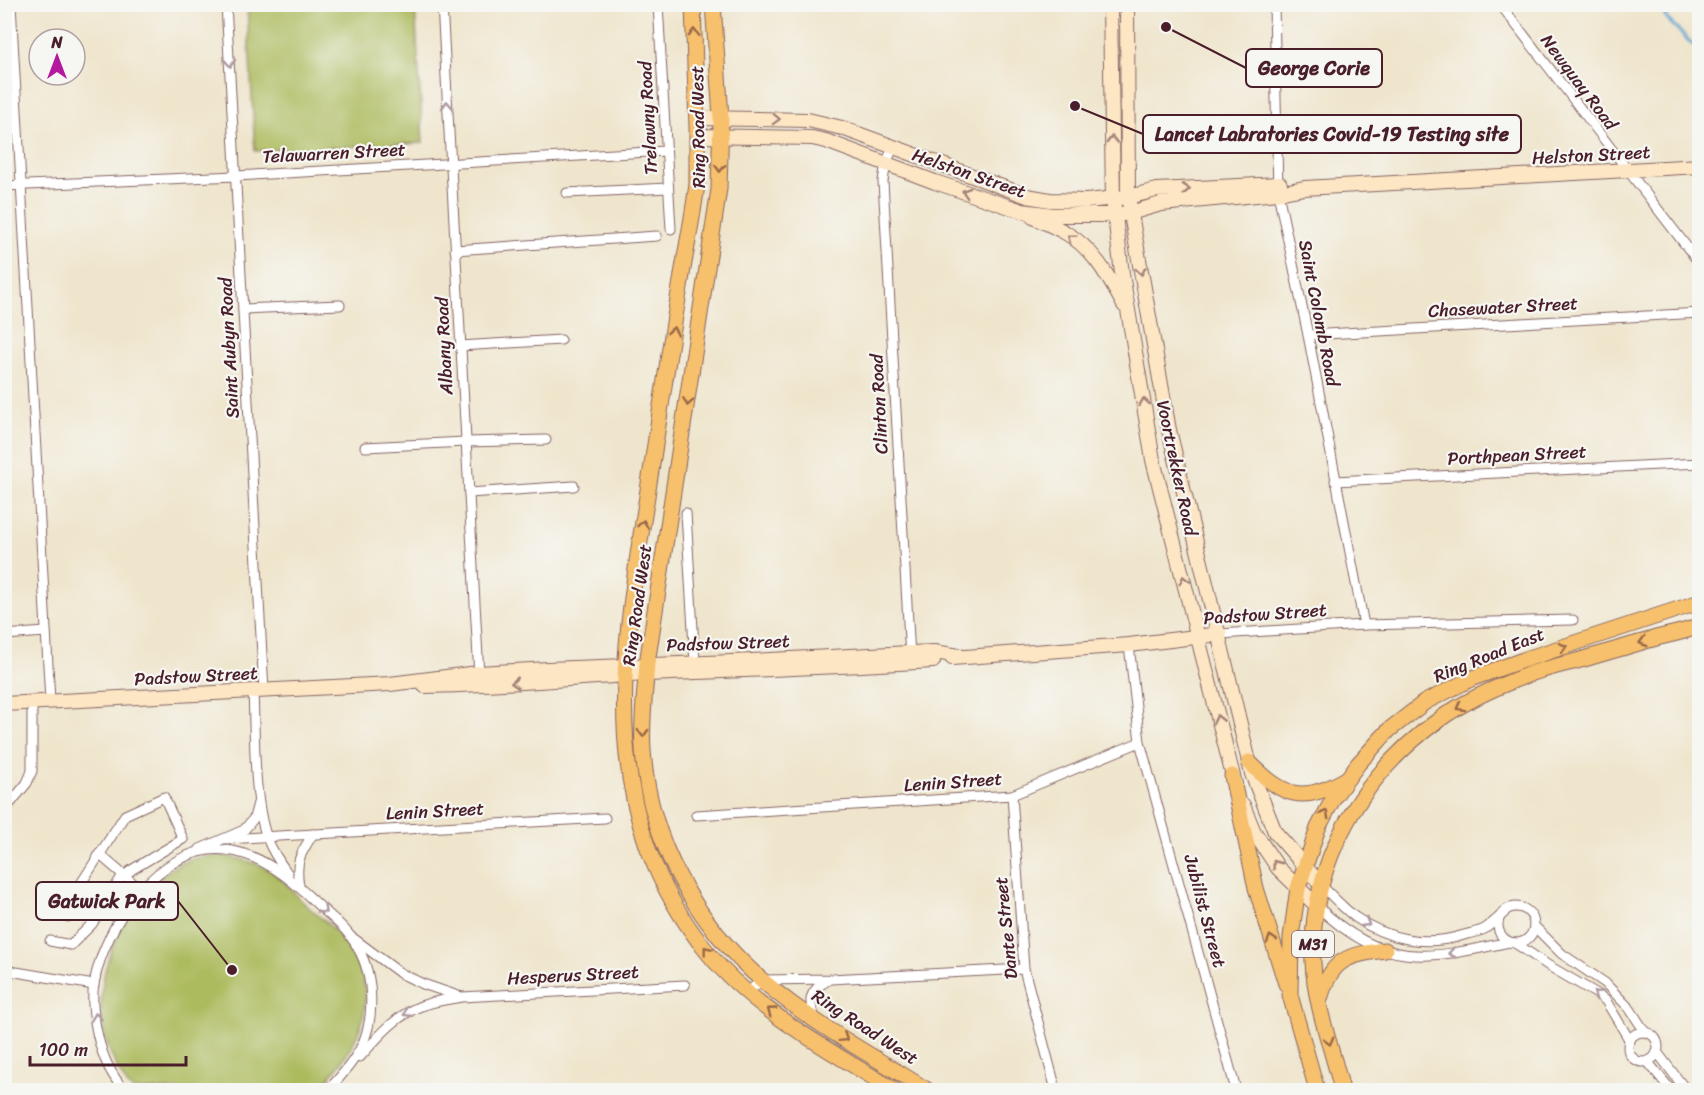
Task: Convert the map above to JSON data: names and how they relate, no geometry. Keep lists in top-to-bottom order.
{
  "streets": {
    "main road": ["Ring Road West", "Ring Road East", "M31"],
    "street": [
      "Newquay Road",
      "Trelawny Road",
      "Telawarren Street",
      "Helston Street",
      "Chasewater Street",
      "Saint Colomb Road",
      "Albany Road",
      "Saint Aubyn Road",
      "Clinton Road",
      "Porthpean Street",
      "Voortrekker Road",
      "Padstow Street",
      "Lenin Street",
      "Jubilist Street",
      "Dante Street",
      "Hesperus Street"
    ]
  },
  "crossings": [
    ["Newquay Road", "Helston Street"],
    ["Trelawny Road", "Telawarren Street"],
    ["Ring Road West", "Helston Street"],
    ["Ring Road West", "Padstow Street"],
    ["Telawarren Street", "Albany Road"],
    ["Telawarren Street", "Saint Aubyn Road"],
    ["Helston Street", "Saint Colomb Road"],
    ["Helston Street", "Clinton Road"],
    ["Helston Street", "Voortrekker Road"],
    ["Chasewater Street", "Saint Colomb Road"],
    ["Saint Colomb Road", "Porthpean Street"],
    ["Saint Colomb Road", "Padstow Street"],
    ["Albany Road", "Padstow Street"],
    ["Saint Aubyn Road", "Padstow Street"],
    ["Clinton Road", "Padstow Street"],
    ["Voortrekker Road", "Padstow Street"],
    ["Voortrekker Road", "Ring Road East"],
    ["Voortrekker Road", "M31"],
    ["Ring Road East", "M31"],
    ["Lenin Street", "Jubilist Street"],
    ["Lenin Street", "Dante Street"]
  ],
  "places": ["George Corie", "Lancet Labratories Covid-19 Testing site", "Gatwick Park"],
  "scale_bar": "100 m",
  "north": "top"
}
